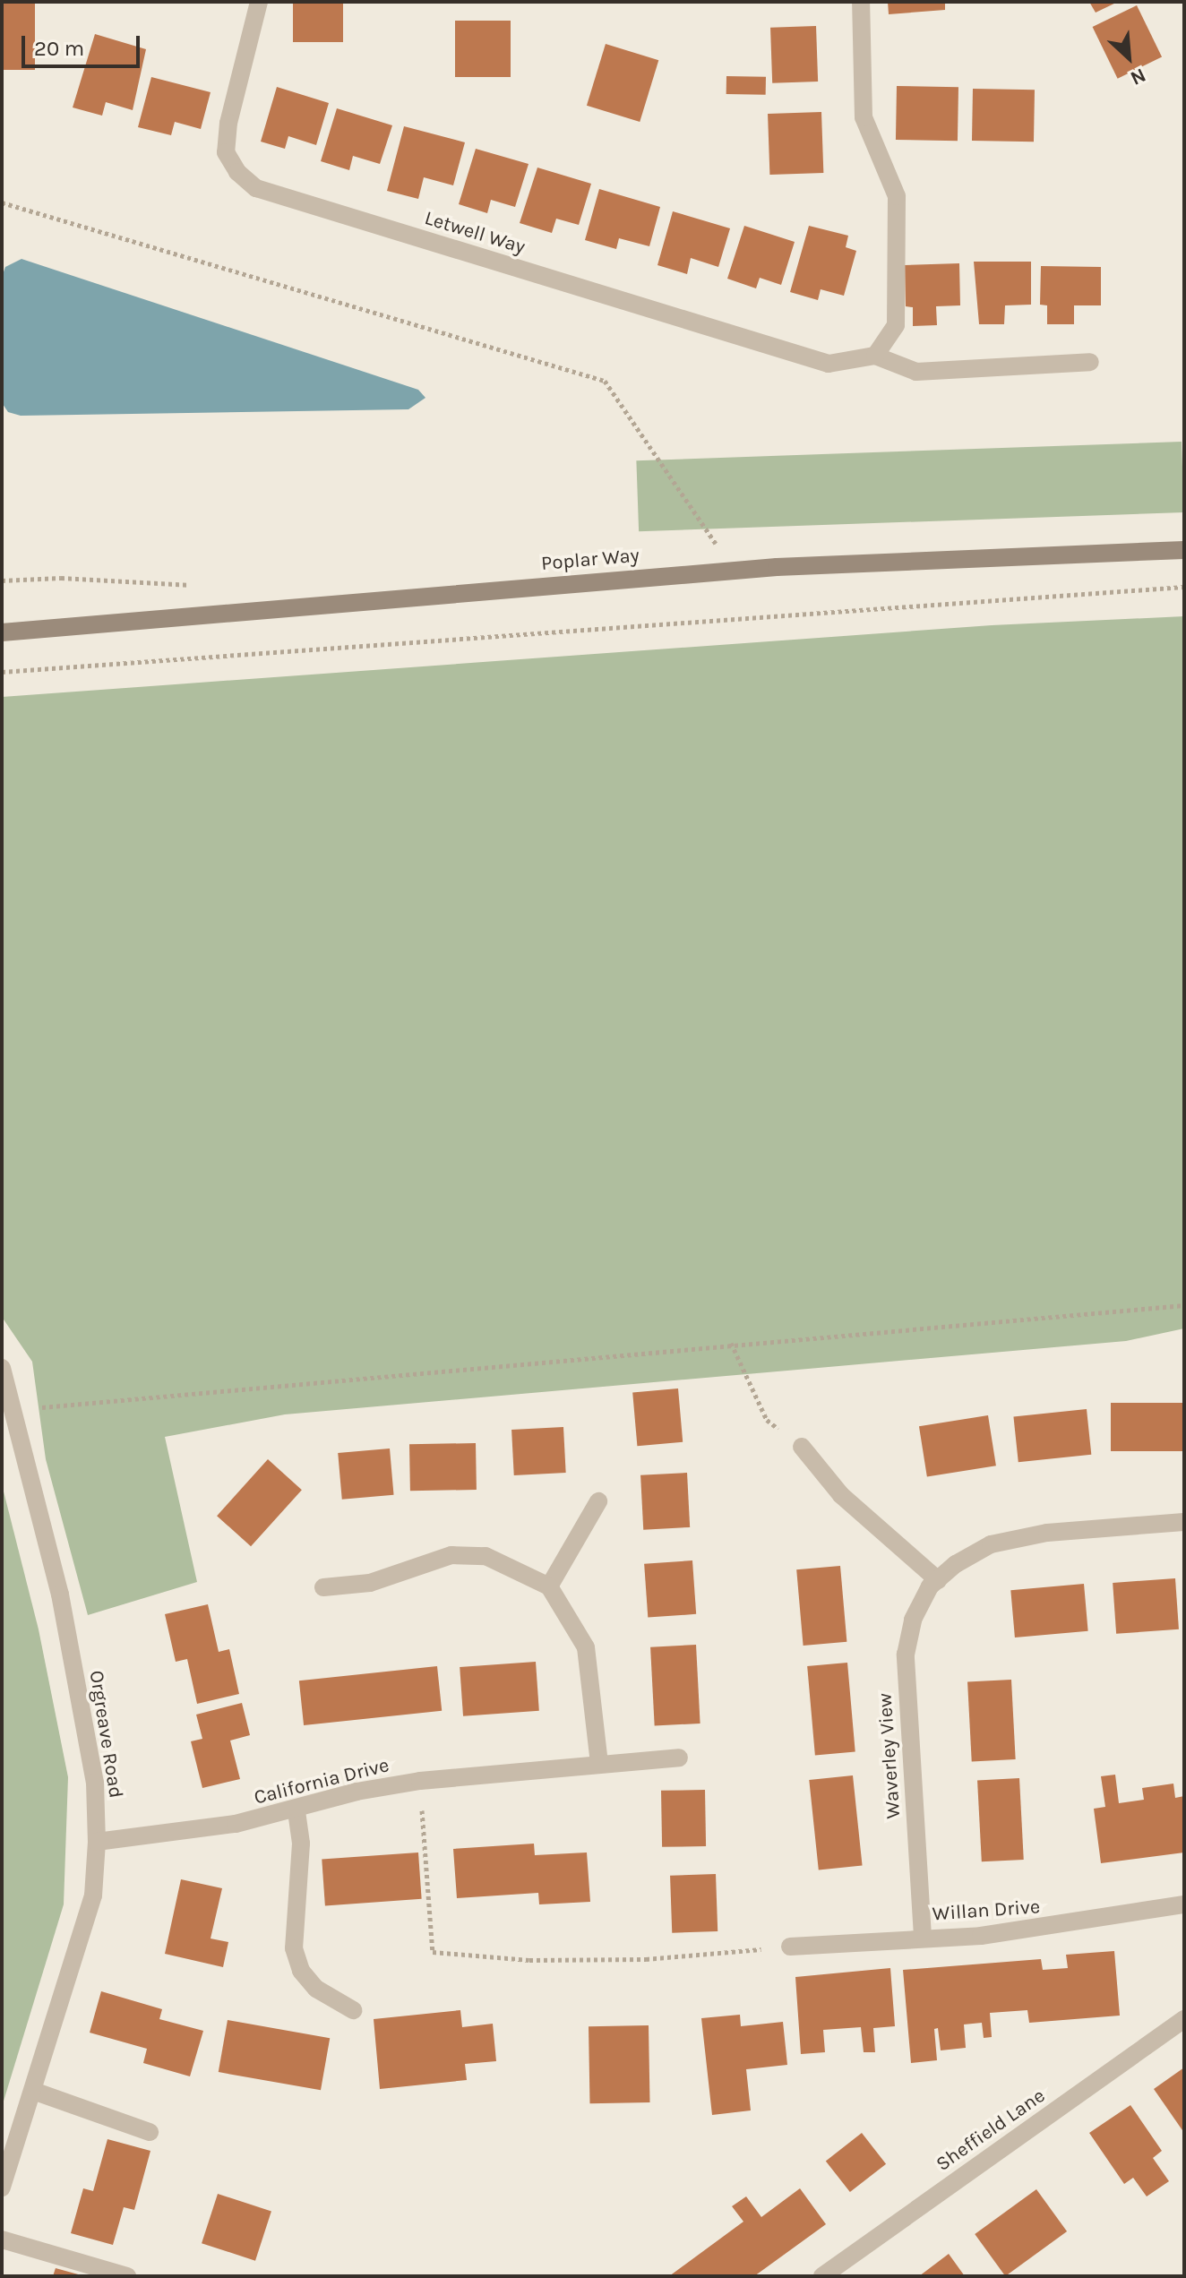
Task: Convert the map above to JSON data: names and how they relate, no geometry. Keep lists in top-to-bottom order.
{
  "streets": {
    "main road": ["Poplar Way"],
    "street": [
      "Letwell Way",
      "Orgreave Road",
      "Waverley View",
      "California Drive",
      "Willan Drive",
      "Sheffield Lane"
    ]
  },
  "crossings": [
    ["Orgreave Road", "California Drive"],
    ["Waverley View", "Willan Drive"]
  ],
  "scale_bar": "20 m",
  "north": "bottom right"
}
